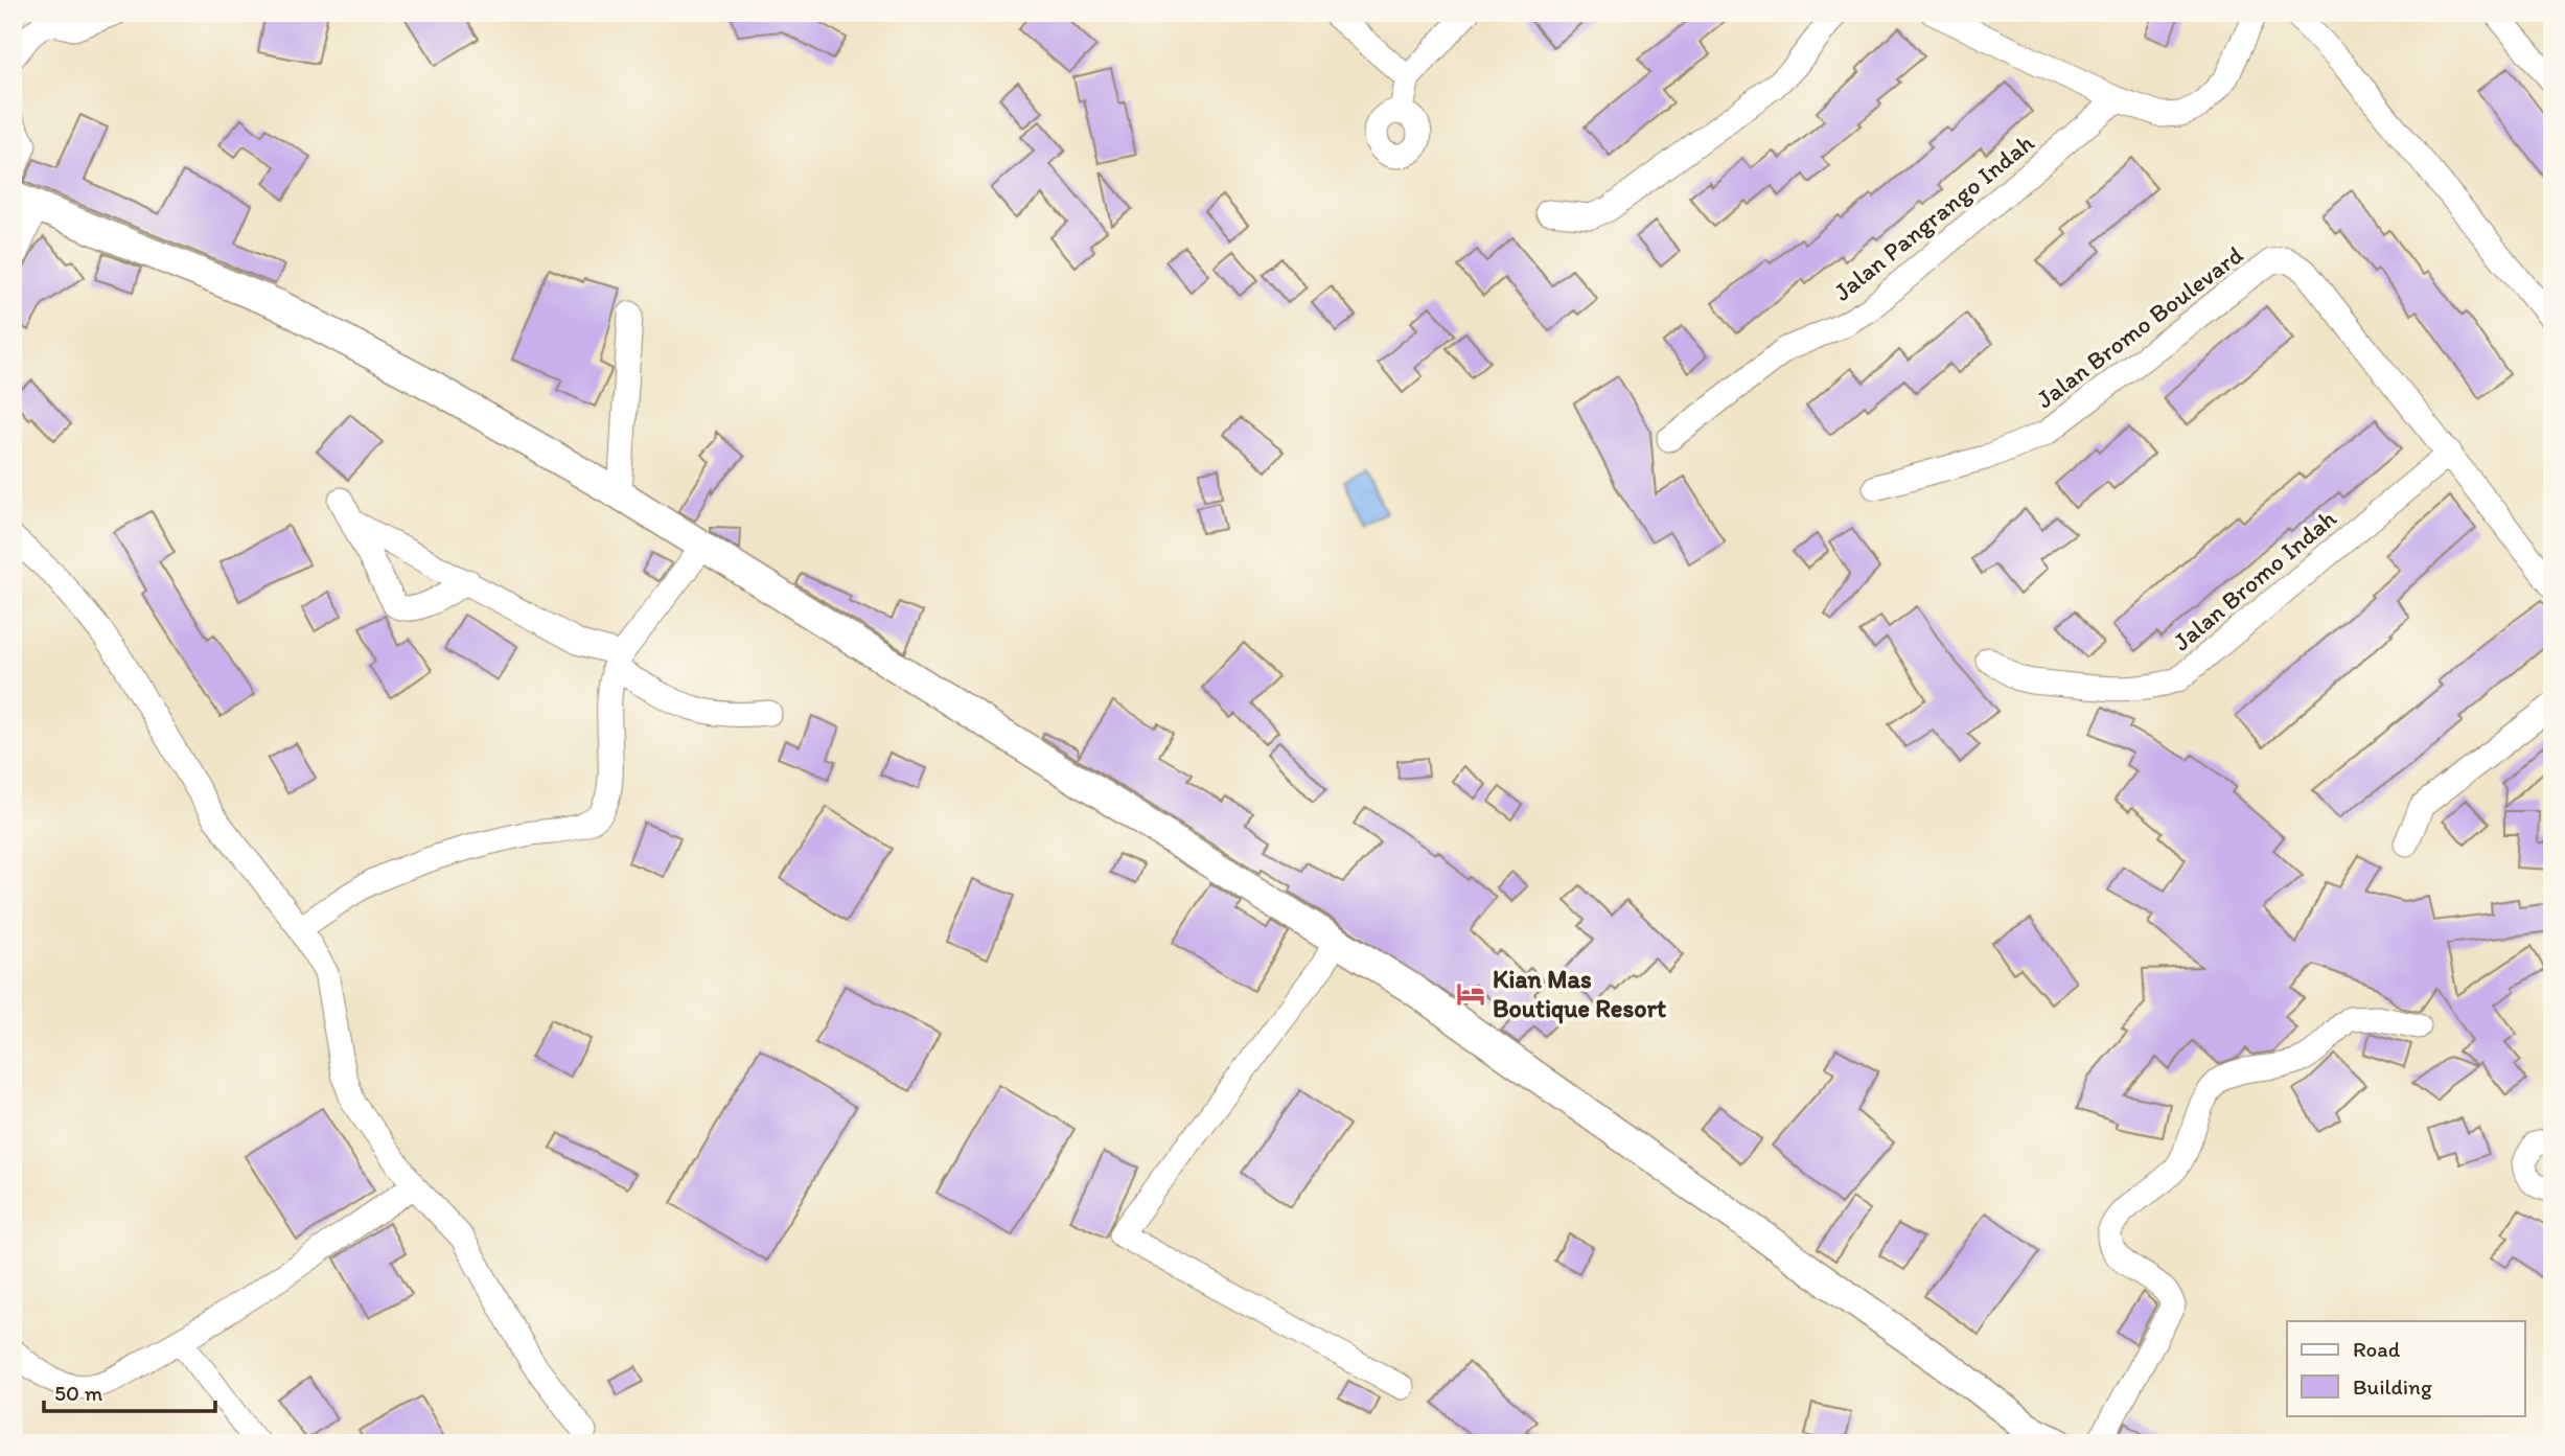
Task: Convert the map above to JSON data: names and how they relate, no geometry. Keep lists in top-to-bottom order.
{
  "streets": {
    "street": ["Jalan Pangrango Indah", "Jalan Bromo Boulevard", "Jalan Bromo Indah"]
  },
  "crossings": [
    ["Jalan Bromo Boulevard", "Jalan Bromo Indah"]
  ],
  "places": {
    "hotel": ["Kian Mas Boutique Resort"]
  },
  "legend": ["Road", "Building"],
  "scale_bar": "50 m"
}
